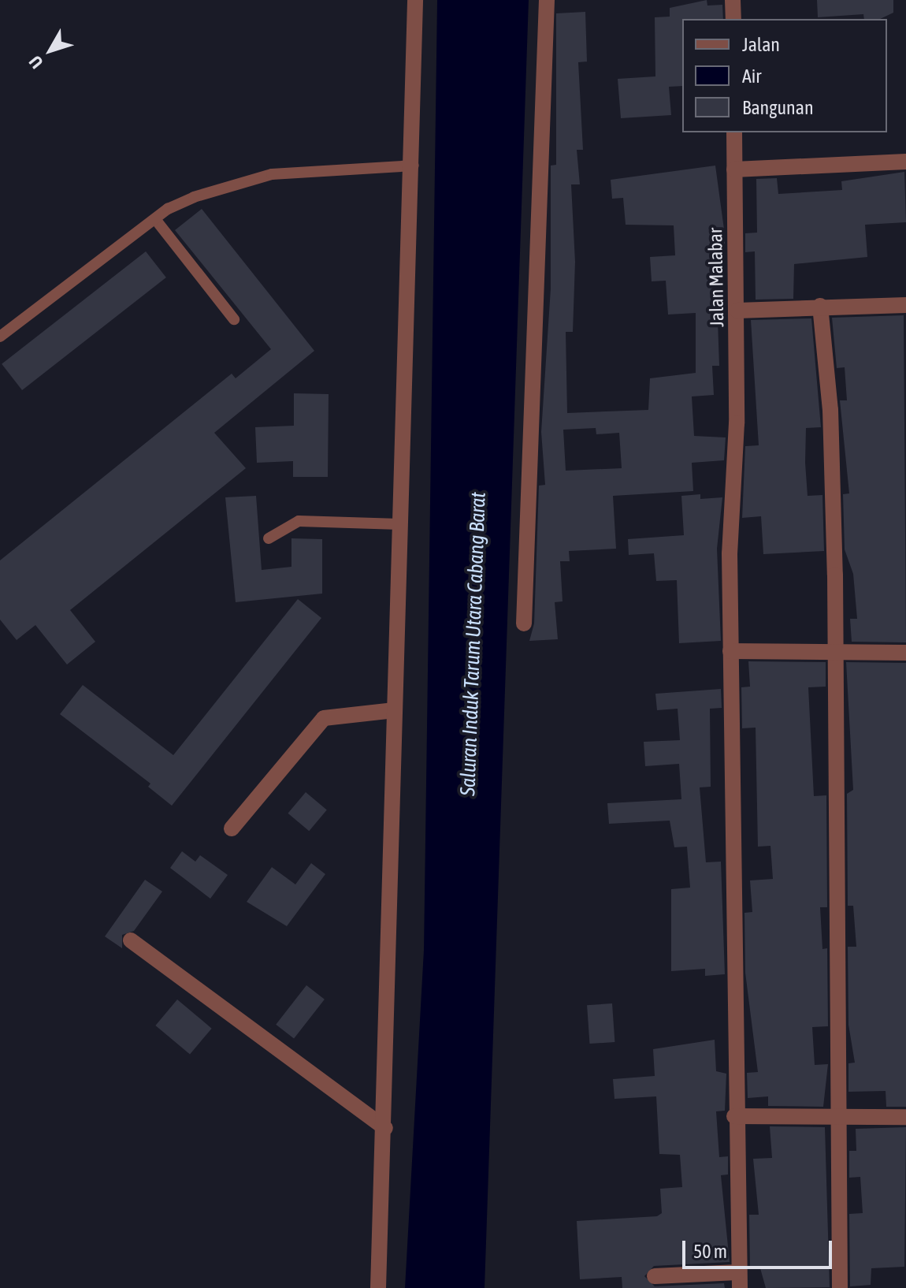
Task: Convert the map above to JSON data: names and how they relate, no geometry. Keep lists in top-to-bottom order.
{
  "streets": {
    "street": ["Jalan Malabar"]
  },
  "water": ["Saluran Induk Tarum Utara Cabang Barat"],
  "legend": ["Jalan", "Air", "Bangunan"],
  "scale_bar": "50 m",
  "north": "bottom left"
}
